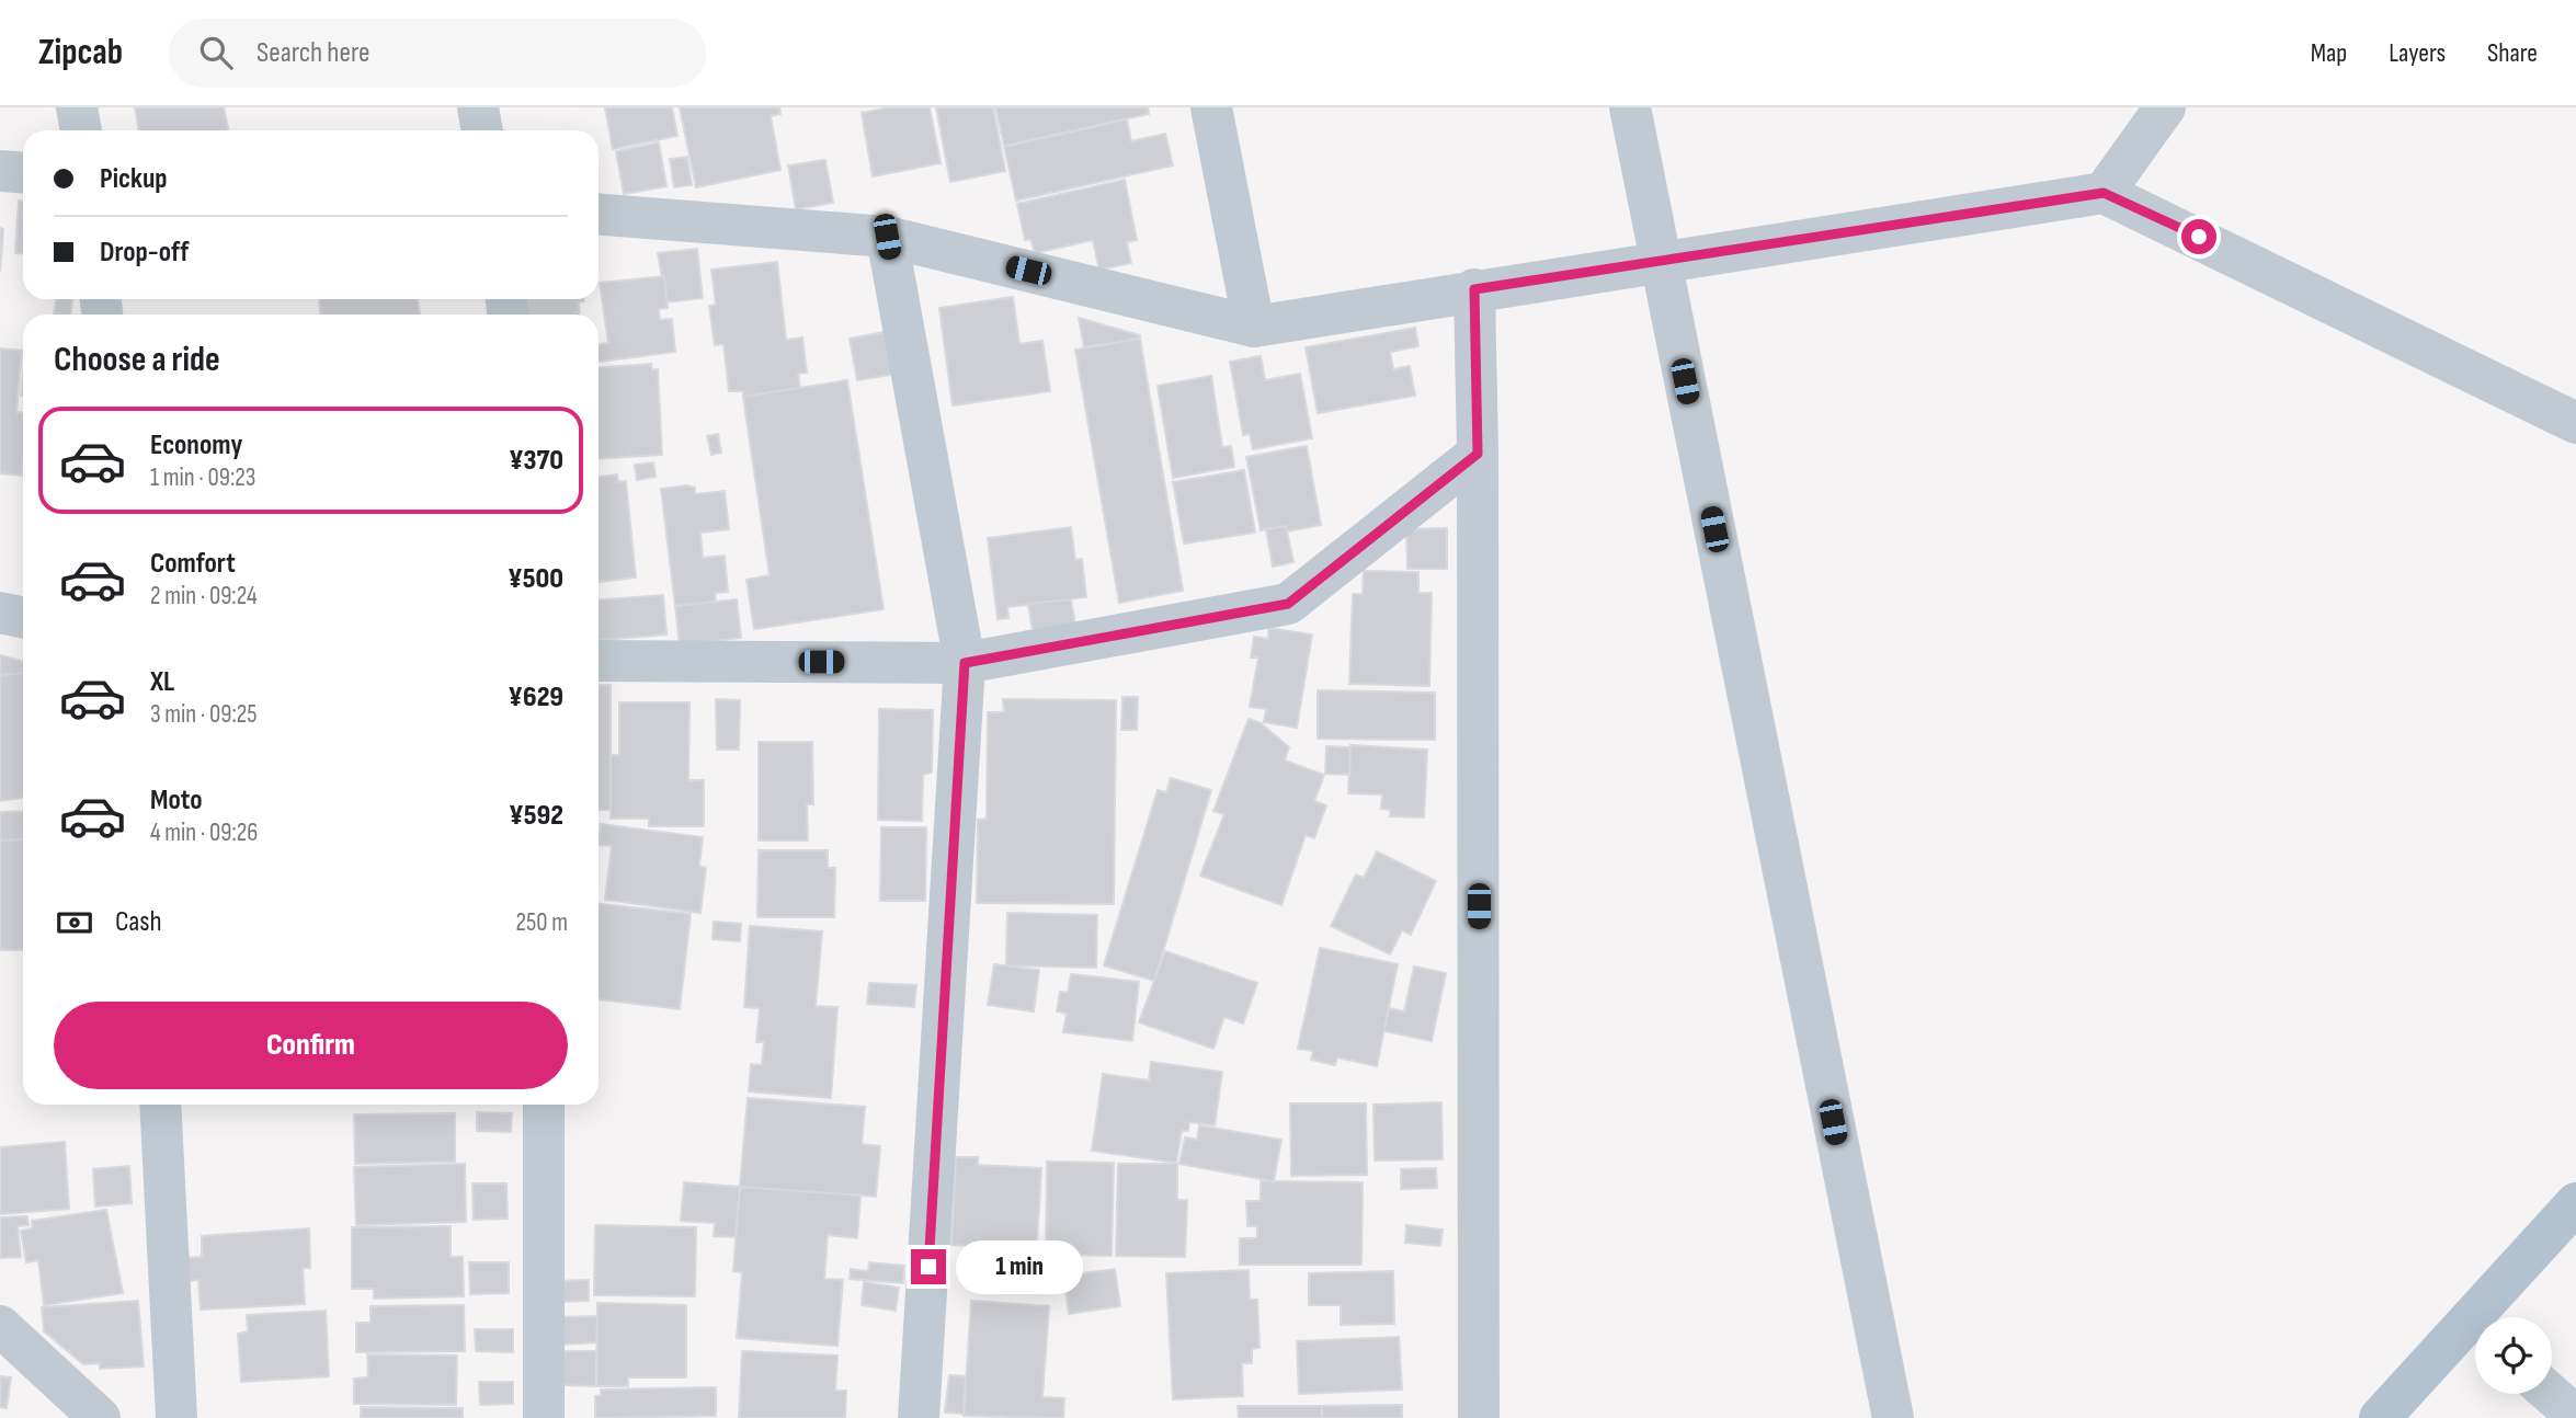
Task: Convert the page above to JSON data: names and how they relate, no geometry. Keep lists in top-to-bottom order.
{
  "page": {
    "header": "Zipcab",
    "search": "Search here",
    "nav": ["Map", "Layers", "Share"],
    "banner": ["Pickup", "Drop-off"],
    "heading": "Choose a ride",
    "list": [
      {
        "name": "Economy",
        "note": "1 min · 09:23",
        "value": "¥370"
      },
      {
        "name": "Comfort",
        "note": "2 min · 09:24",
        "value": "¥500"
      },
      {
        "name": "XL",
        "note": "3 min · 09:25",
        "value": "¥629"
      },
      {
        "name": "Moto",
        "note": "4 min · 09:26",
        "value": "¥592"
      }
    ],
    "pay": ["Cash", "250 m"],
    "buttons": "Confirm",
    "bubble": "1 min"
  }
}
